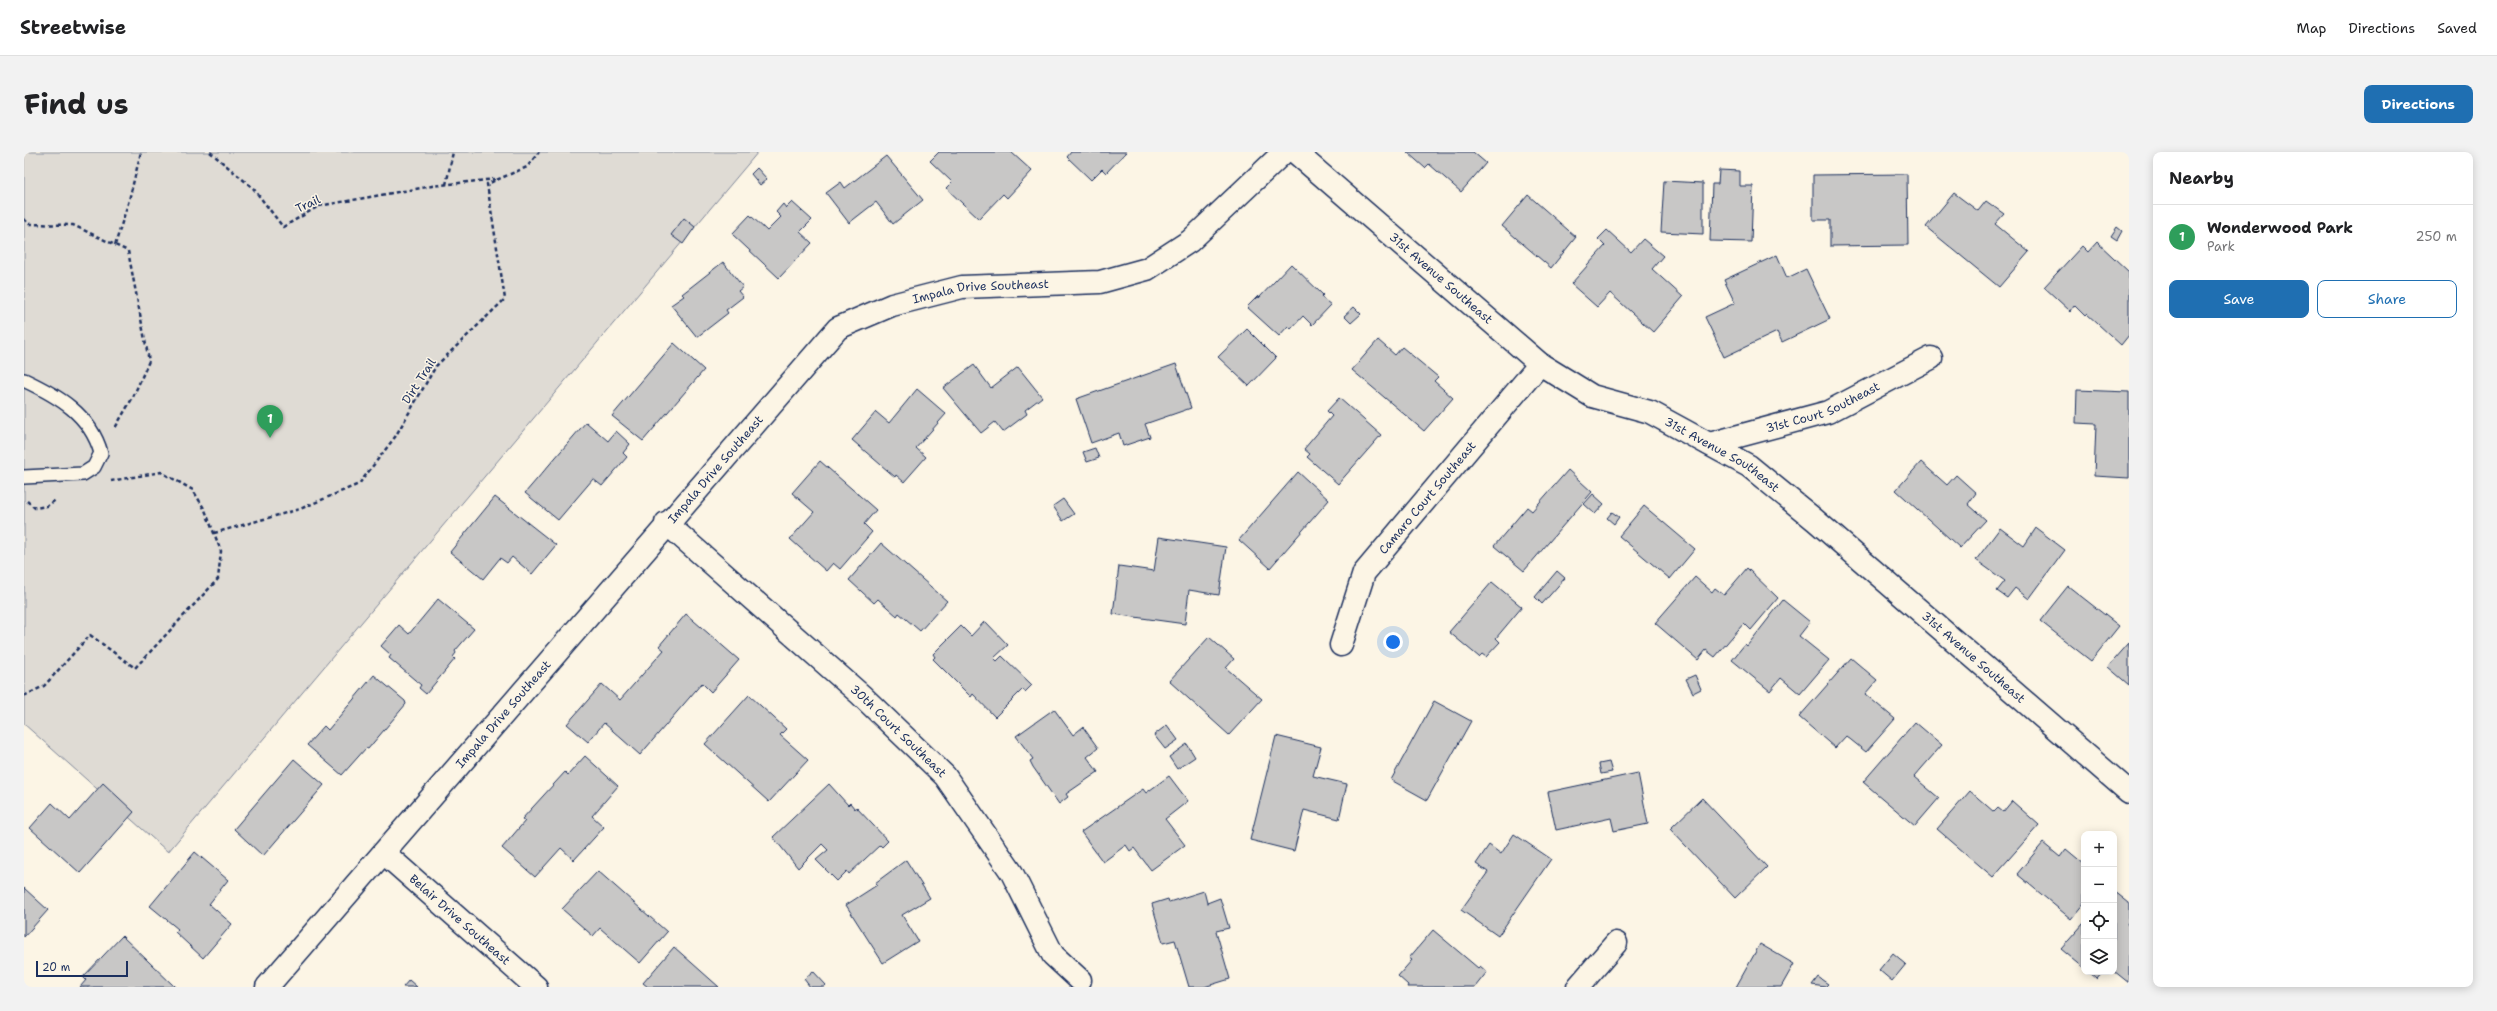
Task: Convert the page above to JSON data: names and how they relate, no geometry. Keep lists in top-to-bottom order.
{
  "streets": {
    "street": [
      "31st Avenue Southeast",
      "Impala Drive Southeast",
      "31st Court Southeast",
      "Camaro Court Southeast",
      "30th Court Southeast",
      "Belair Drive Southeast"
    ],
    "path": ["Trail", "Dirt Trail"]
  },
  "crossings": [
    ["Trail", "Dirt Trail"],
    ["31st Avenue Southeast", "31st Court Southeast"],
    ["31st Avenue Southeast", "Camaro Court Southeast"],
    ["Impala Drive Southeast", "30th Court Southeast"],
    ["Impala Drive Southeast", "Belair Drive Southeast"]
  ],
  "scale_bar": "20 m",
  "page": {
    "header": "Streetwise",
    "nav": ["Map", "Directions", "Saved"],
    "title": "Find us",
    "buttons": [
      "Directions",
      ["Save", "Share"]
    ],
    "heading": "Nearby",
    "list": [
      {
        "mark": "1",
        "name": "Wonderwood Park",
        "note": "Park",
        "value": "250 m"
      }
    ],
    "pins": "1",
    "map_buttons": ["+", "−"],
    "scale": "20 m"
  }
}
